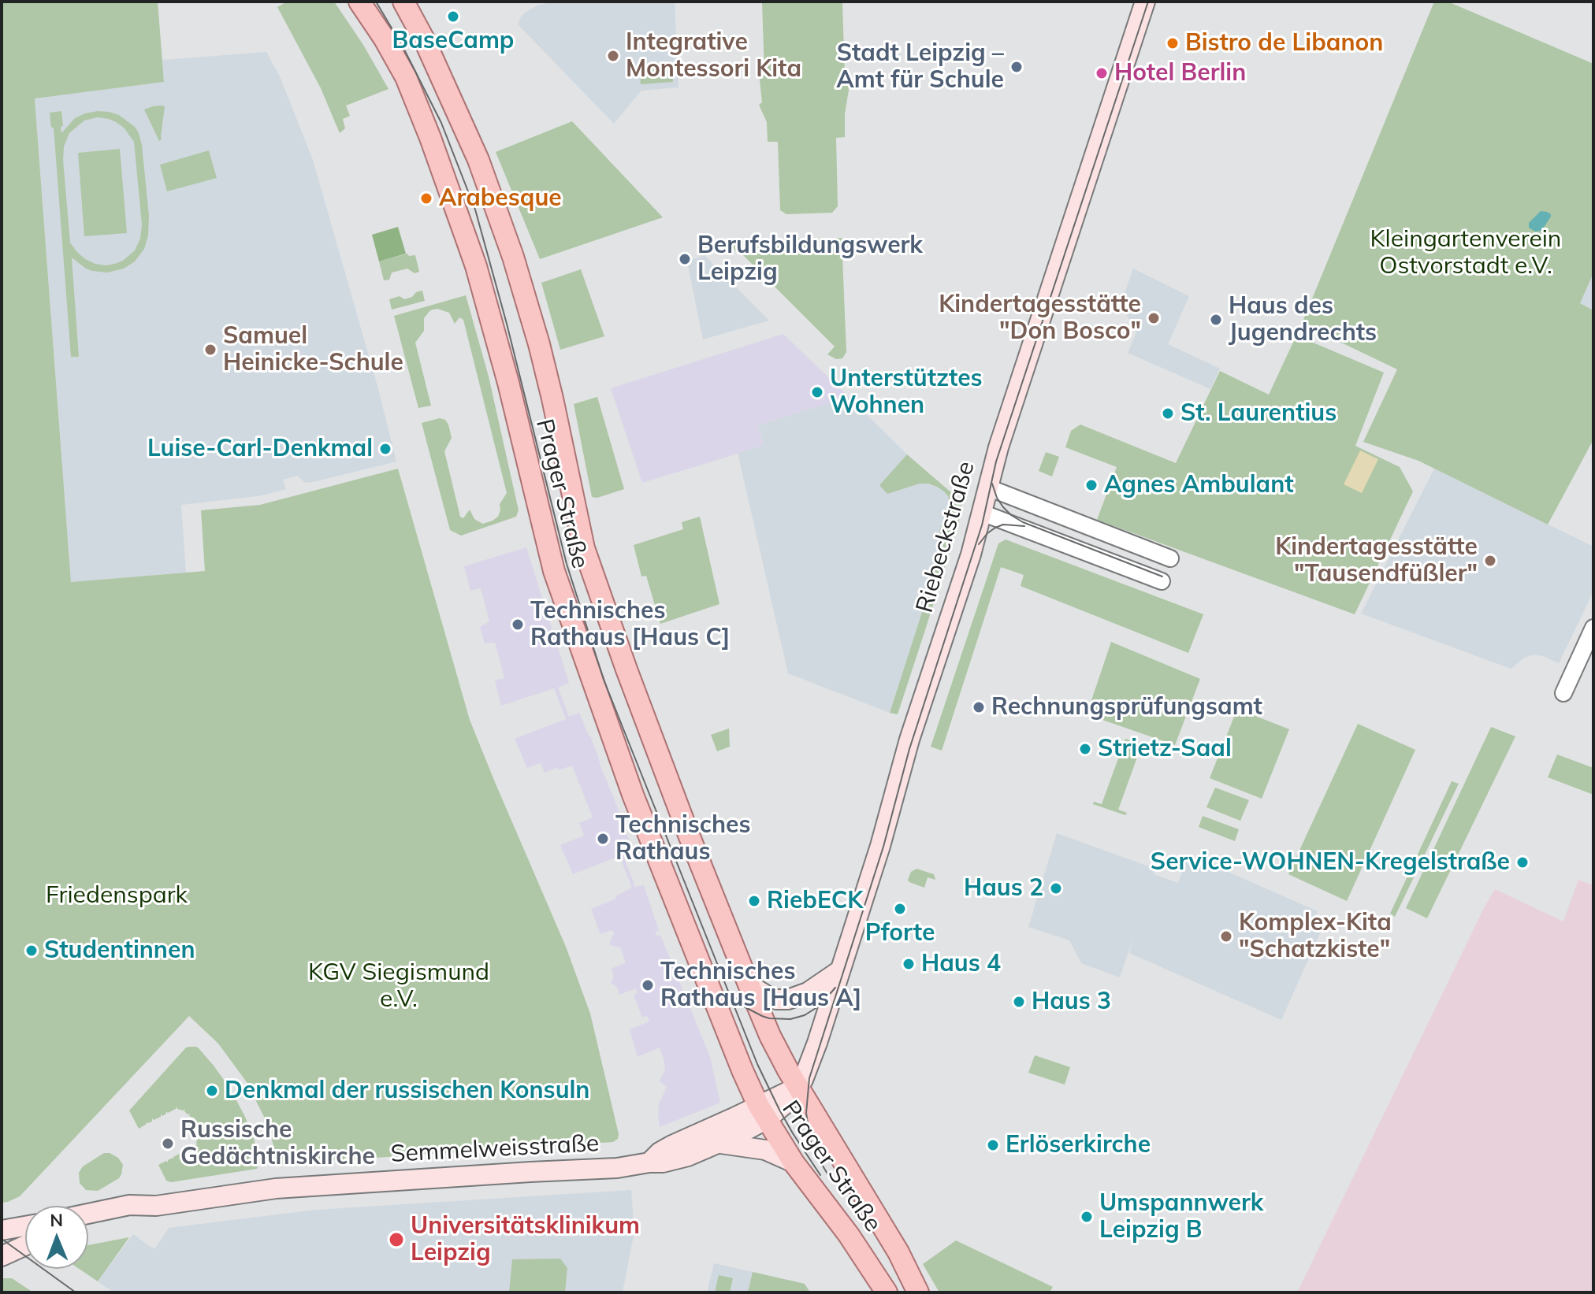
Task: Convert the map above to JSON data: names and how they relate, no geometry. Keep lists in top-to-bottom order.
{
  "streets": {
    "main road": ["Prager Straße", "Riebeckstraße", "Semmelweisstraße"]
  },
  "crossings": [
    ["Prager Straße", "Riebeckstraße"],
    ["Prager Straße", "Semmelweisstraße"],
    ["Riebeckstraße", "Semmelweisstraße"]
  ],
  "parks": ["Kleingartenverein Ostvorstadt e.V.", "Friedenspark", "KGV Siegismund e.V."],
  "places": [
    "BaseCamp",
    "Bistro de Libanon",
    "Integrative Montessori Kita",
    "Stadt Leipzig – Amt für Schule",
    "Hotel Berlin",
    "Arabesque",
    "Berufsbildungswerk Leipzig",
    "Kindertagesstätte \"Don Bosco\"",
    "Haus des Jugendrechts",
    "Samuel Heinicke-Schule",
    "Unterstütztes Wohnen",
    "St. Laurentius",
    "Luise-Carl-Denkmal",
    "Agnes Ambulant",
    "Kindertagesstätte \"Tausendfüßler\"",
    "Technisches Rathaus [Haus C]",
    "Rechnungsprüfungsamt",
    "Strietz-Saal",
    "Technisches Rathaus",
    "Service-WOHNEN-Kregelstraße",
    "Haus 2",
    "RiebECK",
    "Pforte",
    "Komplex-Kita \"Schatzkiste\"",
    "Studentinnen",
    "Haus 4",
    "Technisches Rathaus [Haus A]",
    "Haus 3",
    "Denkmal der russischen Konsuln",
    "Russische Gedächtniskirche",
    "Erlöserkirche",
    "Umspannwerk Leipzig B",
    "Universitätsklinikum Leipzig"
  ],
  "north": "top"
}
